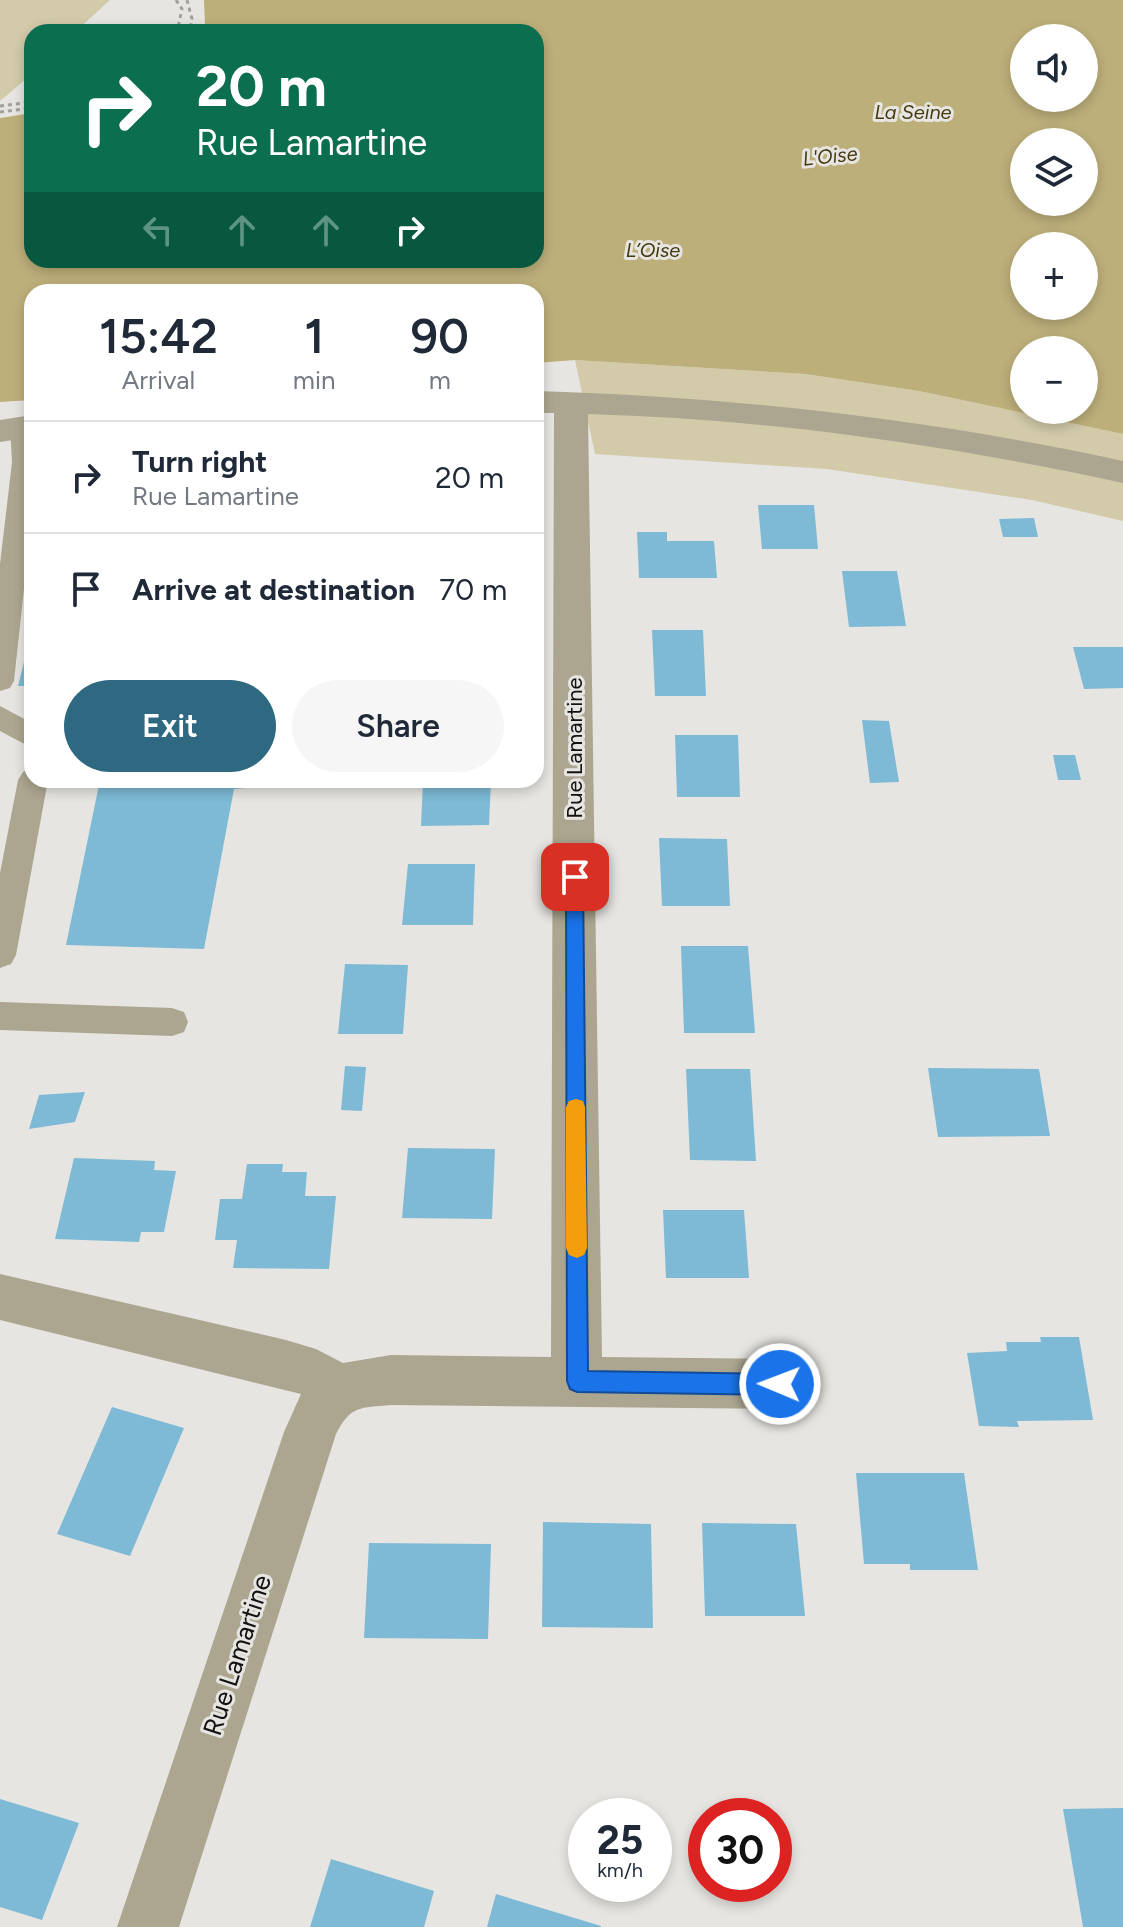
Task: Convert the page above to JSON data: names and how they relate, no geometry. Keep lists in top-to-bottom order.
{
  "streets": {
    "street": ["Rue Lamartine"]
  },
  "water": ["La Seine", "L'Oise", "L’Oise"],
  "page": {
    "map_buttons": ["+", "−"],
    "turn": ["20 m", "Rue Lamartine"],
    "eta": [
      "15:42",
      "Arrival",
      "1",
      "min",
      "90",
      "m"
    ],
    "list": [
      {
        "name": "Turn right",
        "note": "Rue Lamartine",
        "value": "20 m"
      },
      {
        "name": "Arrive at destination",
        "value": "70 m"
      }
    ],
    "buttons": ["Exit", "Share"],
    "speed": "25 km/h",
    "limit": "30"
  }
}
